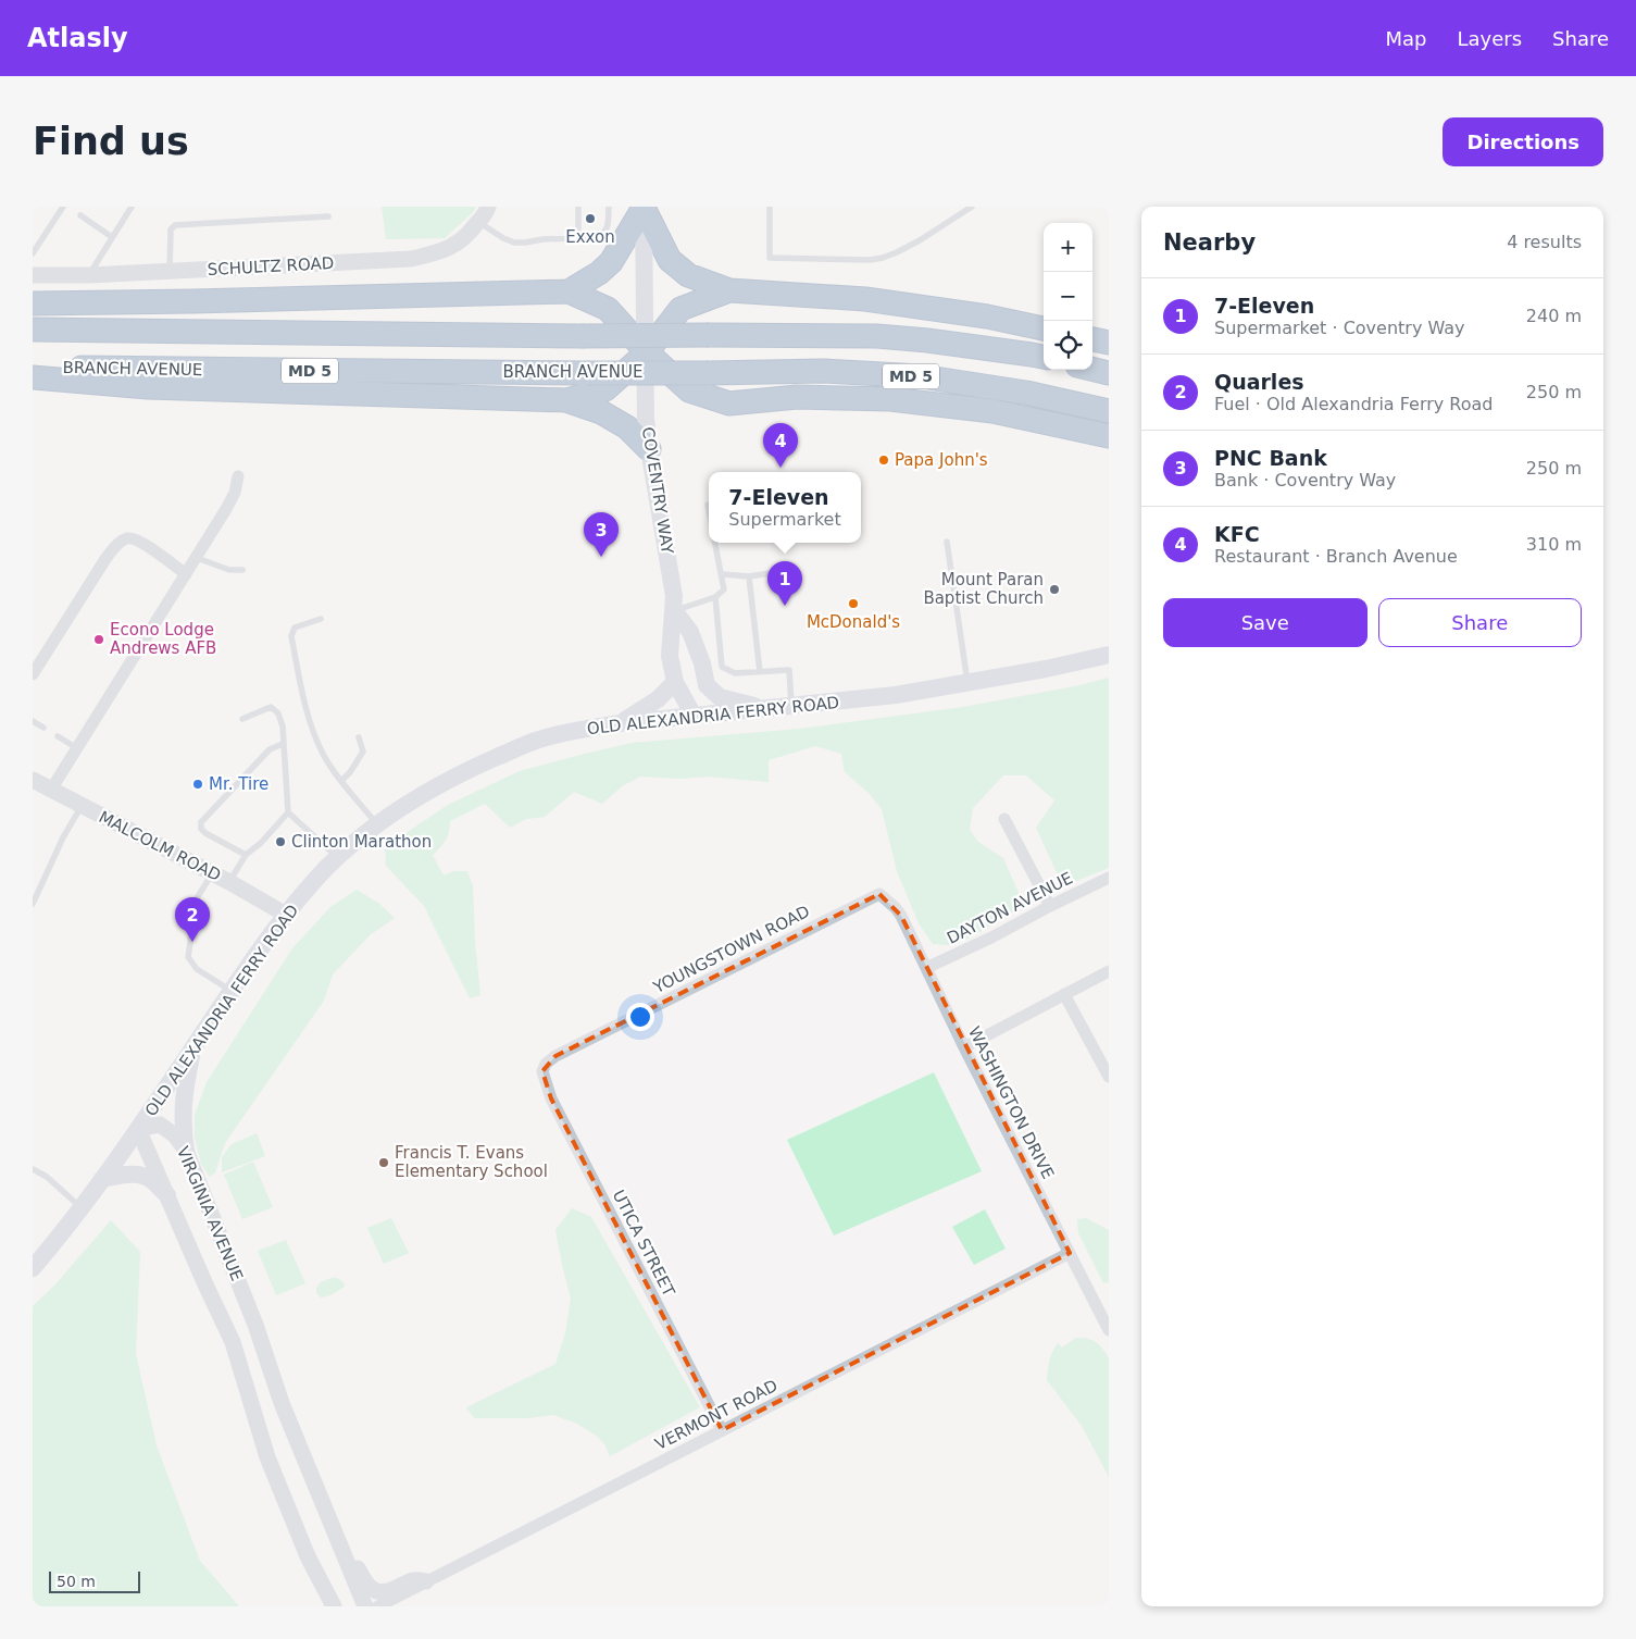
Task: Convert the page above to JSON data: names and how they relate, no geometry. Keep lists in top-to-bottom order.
{
  "streets": {
    "highway": ["BRANCH AVENUE", "MD 5"],
    "main road": ["COVENTRY WAY", "OLD ALEXANDRIA FERRY ROAD"],
    "street": [
      "SCHULTZ ROAD",
      "MALCOLM ROAD",
      "DAYTON AVENUE",
      "YOUNGSTOWN ROAD",
      "WASHINGTON DRIVE",
      "VIRGINIA AVENUE",
      "UTICA STREET",
      "VERMONT ROAD"
    ]
  },
  "crossings": [
    ["COVENTRY WAY", "OLD ALEXANDRIA FERRY ROAD"],
    ["OLD ALEXANDRIA FERRY ROAD", "MALCOLM ROAD"],
    ["OLD ALEXANDRIA FERRY ROAD", "VIRGINIA AVENUE"],
    ["DAYTON AVENUE", "WASHINGTON DRIVE"],
    ["YOUNGSTOWN ROAD", "WASHINGTON DRIVE"],
    ["YOUNGSTOWN ROAD", "UTICA STREET"],
    ["WASHINGTON DRIVE", "VERMONT ROAD"],
    ["UTICA STREET", "VERMONT ROAD"]
  ],
  "places": [
    "Exxon",
    "Papa John's",
    "Mount Paran Baptist Church",
    "McDonald's",
    "Econo Lodge Andrews AFB",
    "Mr. Tire",
    "Clinton Marathon",
    "Francis T. Evans Elementary School"
  ],
  "scale_bar": "50 m",
  "page": {
    "header": "Atlasly",
    "nav": ["Map", "Layers", "Share"],
    "buttons": [
      "Directions",
      ["Save", "Share"]
    ],
    "title": "Find us",
    "heading": ["Nearby", "4 results"],
    "map_buttons": ["+", "−"],
    "list": [
      {
        "mark": "1",
        "name": "7-Eleven",
        "note": "Supermarket · Coventry Way",
        "value": "240 m"
      },
      {
        "mark": "2",
        "name": "Quarles",
        "note": "Fuel · Old Alexandria Ferry Road",
        "value": "250 m"
      },
      {
        "mark": "3",
        "name": "PNC Bank",
        "note": "Bank · Coventry Way",
        "value": "250 m"
      },
      {
        "mark": "4",
        "name": "KFC",
        "note": "Restaurant · Branch Avenue",
        "value": "310 m"
      }
    ],
    "pins": [
      "4",
      "3",
      "1",
      "2"
    ],
    "popup": ["7-Eleven", "Supermarket"],
    "scale": "50 m"
  }
}
